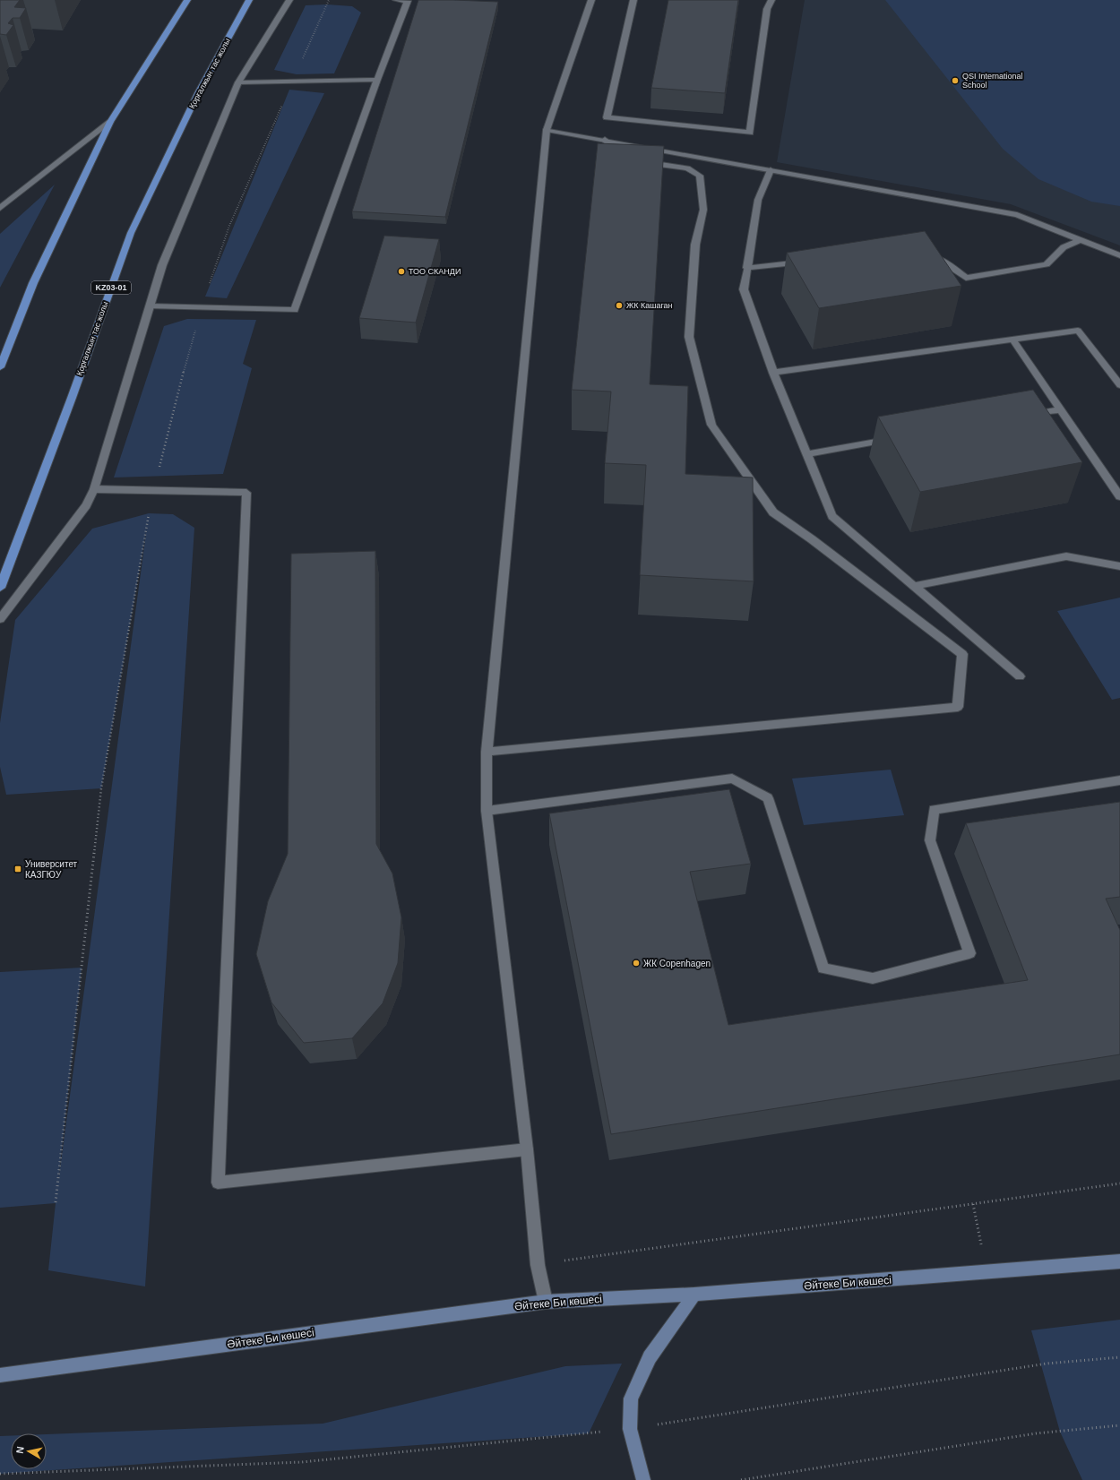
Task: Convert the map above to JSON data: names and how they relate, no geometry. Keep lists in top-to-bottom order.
{
  "streets": {
    "main road": ["Қорғалжын тас жолы", "KZ03-01"],
    "street": ["Әйтеке Би көшесі"]
  },
  "places": {
    "other": [
      "QSI International School",
      "ТОО СКАНДИ",
      "ЖК Кашаган",
      "ЖК Copenhagen"
    ],
    "transit": ["Университет КАЗГЮУ"]
  },
  "north": "left"
}
